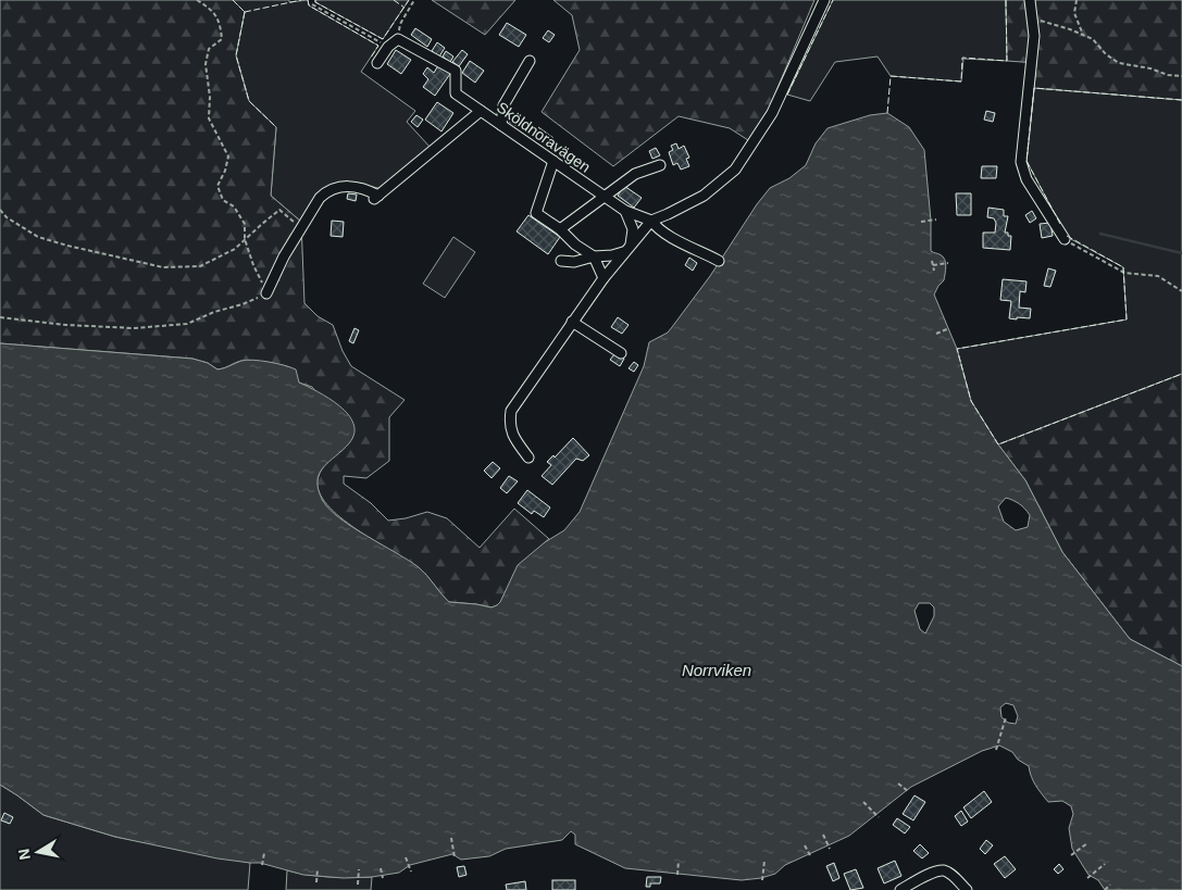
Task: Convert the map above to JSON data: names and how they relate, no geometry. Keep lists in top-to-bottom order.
{
  "streets": {
    "street": ["Sköldnoravägen"]
  },
  "water": ["Norrviken"],
  "north": "left"
}
